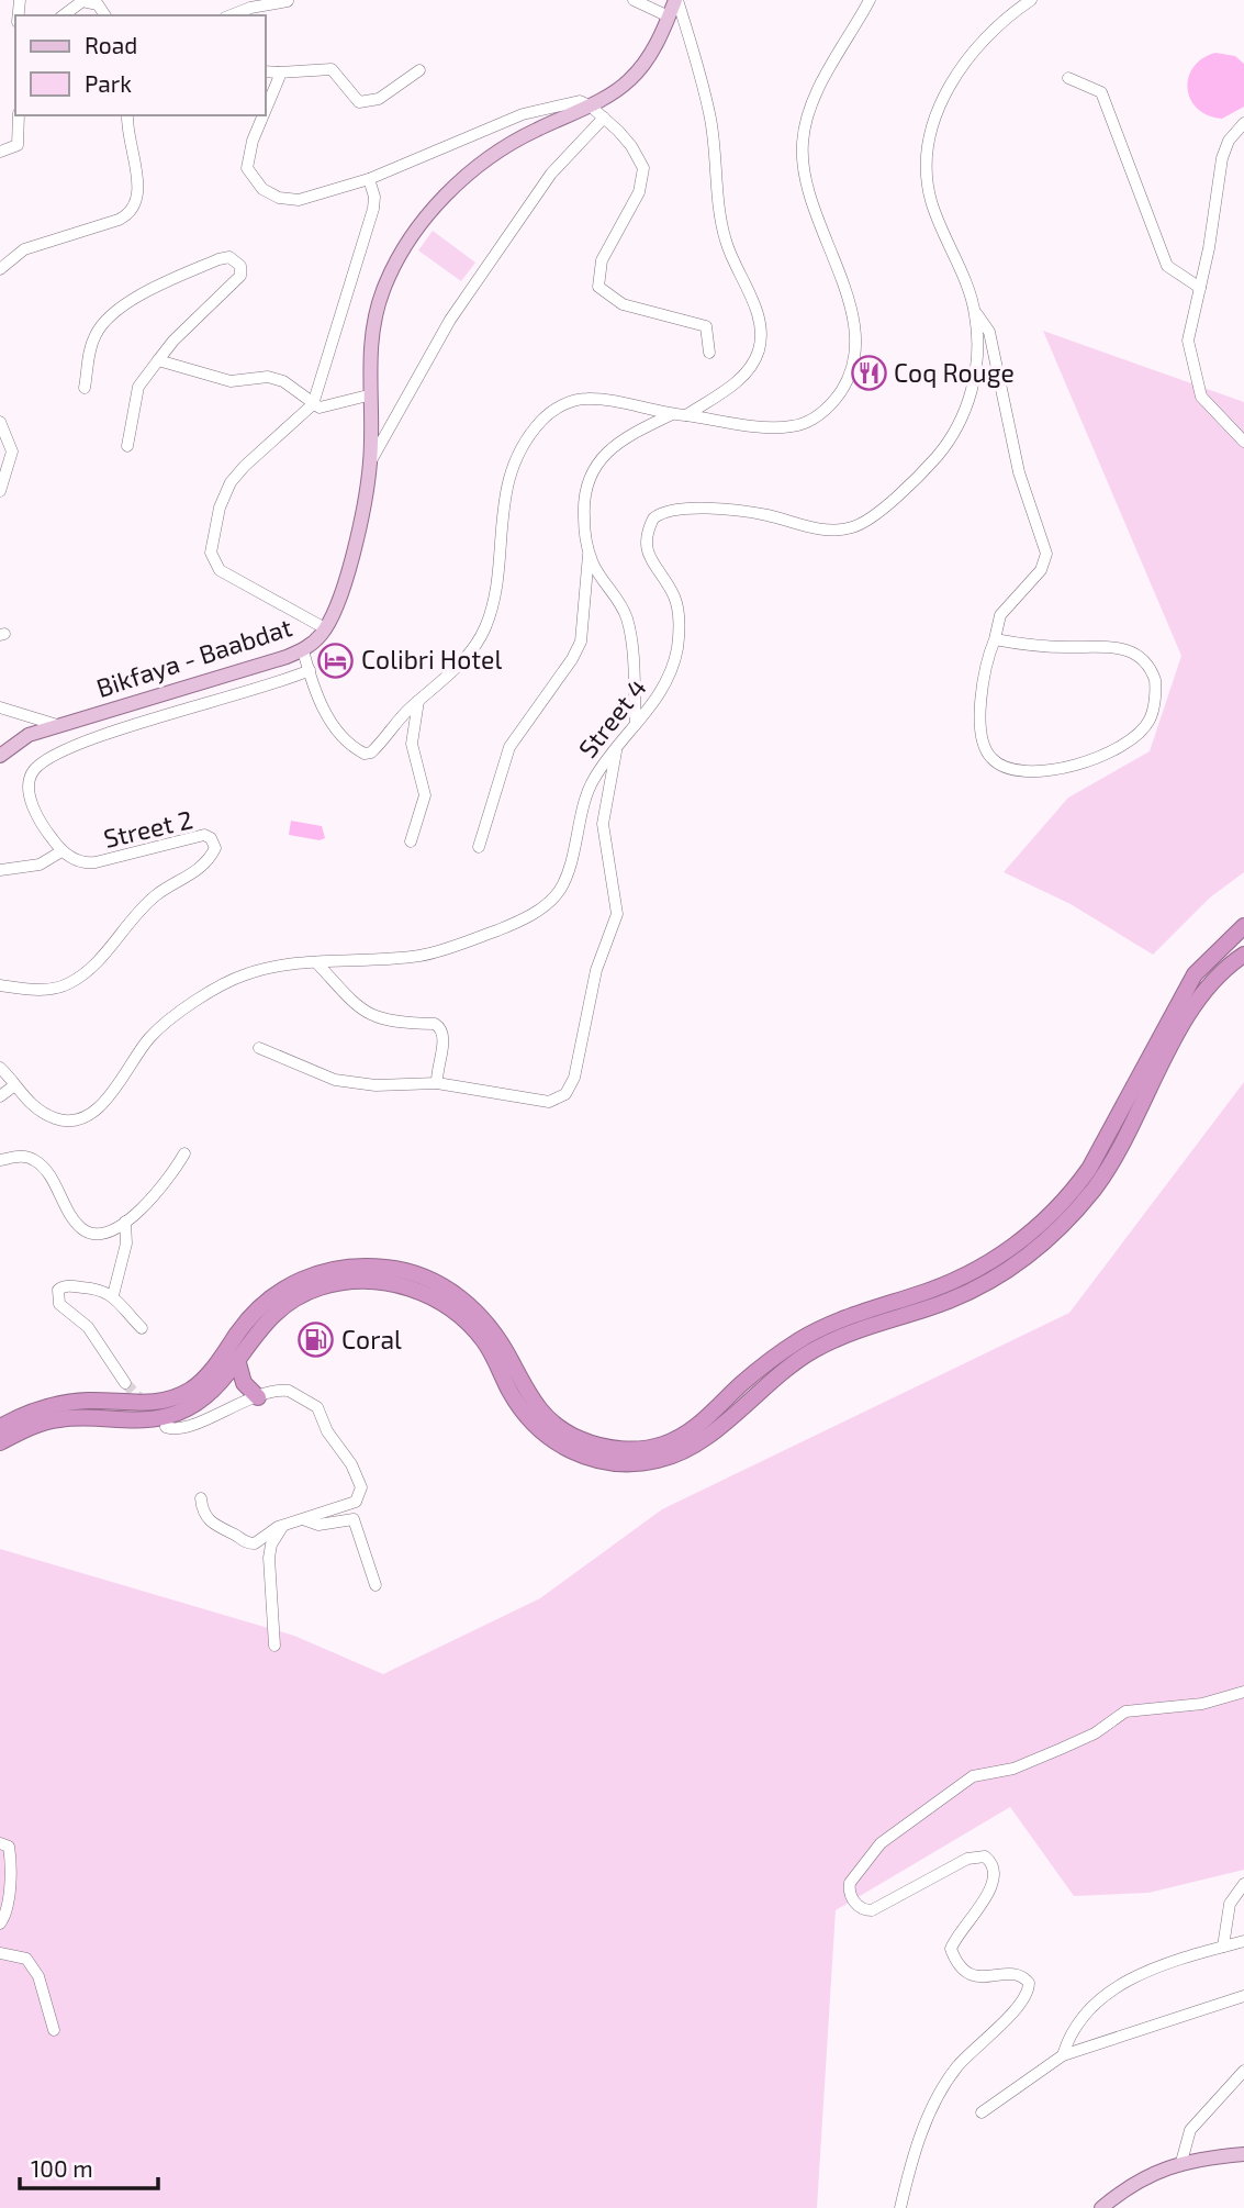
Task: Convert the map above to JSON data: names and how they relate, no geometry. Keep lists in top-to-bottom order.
{
  "streets": {
    "main road": ["Bikfaya - Baabdat"],
    "street": ["Street 4", "Street 2"]
  },
  "places": {
    "restaurant": ["Coq Rouge"],
    "hotel": ["Colibri Hotel"],
    "fuel station": ["Coral"]
  },
  "legend": ["Road", "Park"],
  "scale_bar": "100 m"
}
